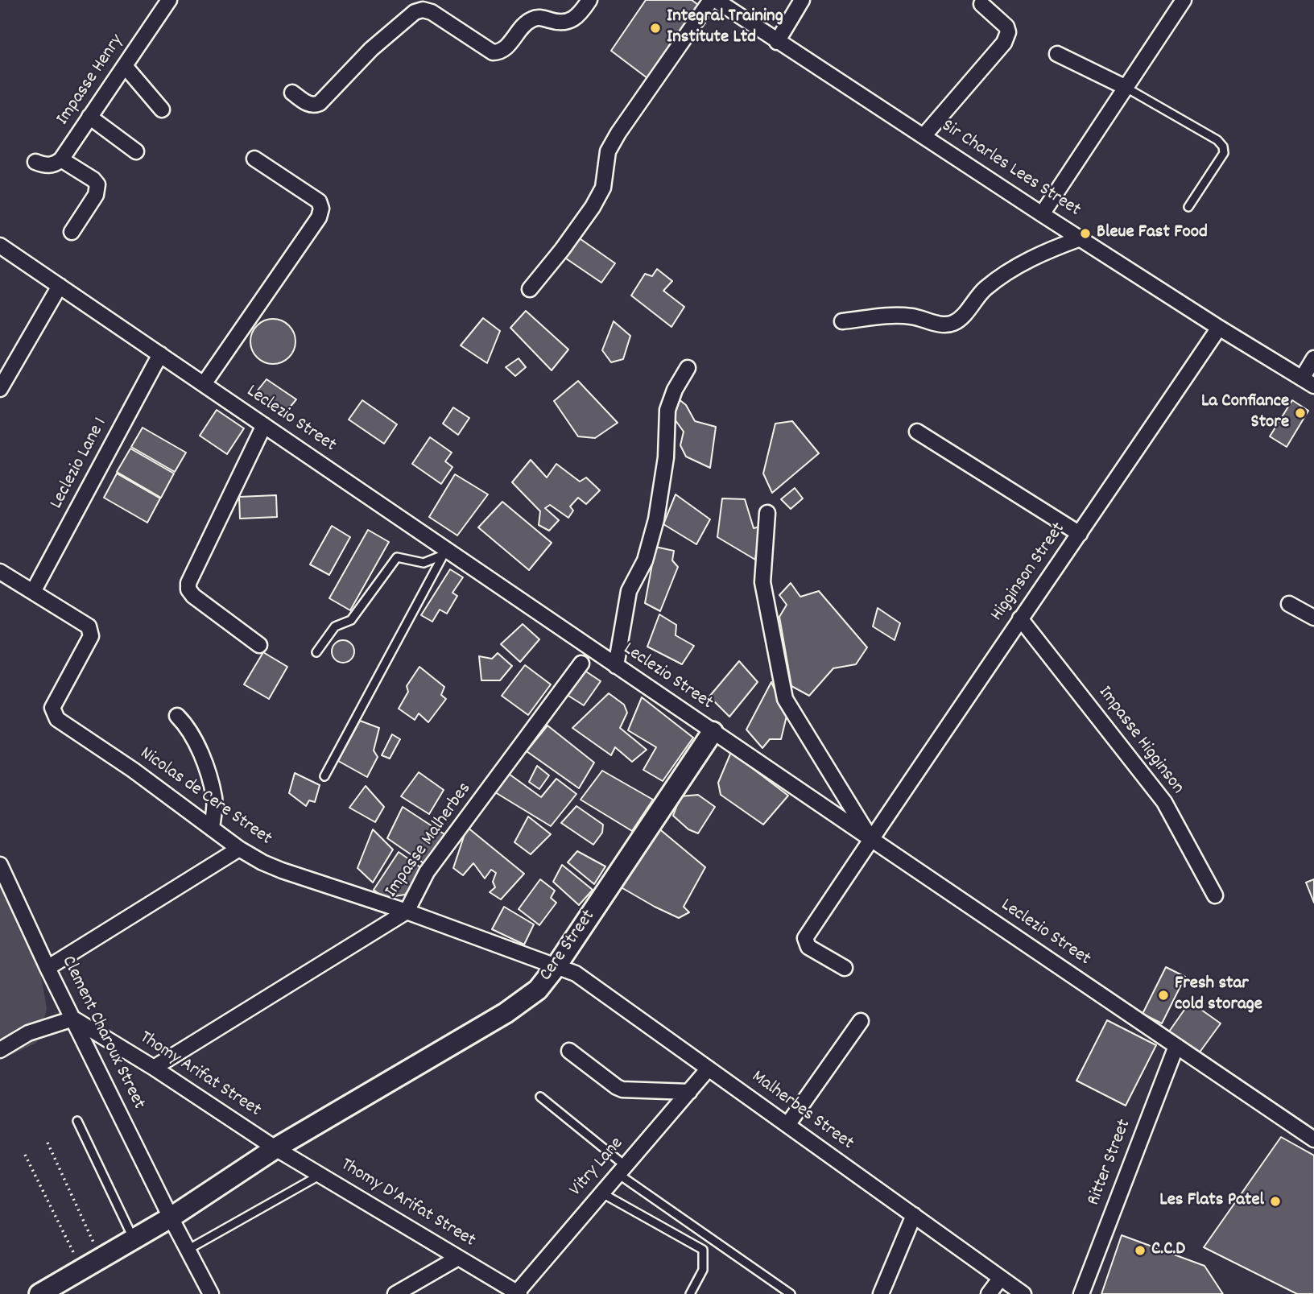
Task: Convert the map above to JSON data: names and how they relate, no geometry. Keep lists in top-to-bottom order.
{
  "streets": {
    "street": [
      "Impasse Henry",
      "Sir Charles Lees Street",
      "Leclezio Street",
      "Leclezio Lane 1",
      "Higginson Street",
      "Impasse Higginson",
      "Nicolas de Cere Street",
      "Impasse Malherbes",
      "Cere Street",
      "Clement Charoux Street",
      "Thomy Arifat Street",
      "Malherbes Street",
      "Ritter Street",
      "Vitry Lane",
      "Thomy D'Arifat Street"
    ]
  },
  "crossings": [
    ["Sir Charles Lees Street", "Higginson Street"],
    ["Leclezio Street", "Leclezio Lane 1"],
    ["Leclezio Street", "Higginson Street"],
    ["Leclezio Street", "Cere Street"],
    ["Leclezio Street", "Ritter Street"],
    ["Leclezio Lane 1", "Nicolas de Cere Street"],
    ["Higginson Street", "Impasse Higginson"],
    ["Nicolas de Cere Street", "Impasse Malherbes"],
    ["Nicolas de Cere Street", "Cere Street"],
    ["Nicolas de Cere Street", "Malherbes Street"],
    ["Impasse Malherbes", "Thomy Arifat Street"],
    ["Cere Street", "Clement Charoux Street"],
    ["Cere Street", "Thomy Arifat Street"],
    ["Cere Street", "Malherbes Street"],
    ["Cere Street", "Thomy D'Arifat Street"],
    ["Clement Charoux Street", "Thomy Arifat Street"],
    ["Thomy Arifat Street", "Thomy D'Arifat Street"],
    ["Malherbes Street", "Vitry Lane"],
    ["Vitry Lane", "Thomy D'Arifat Street"]
  ],
  "places": [
    "Integral Training Institute Ltd",
    "Bleue Fast Food",
    "La Confiance Store",
    "Fresh star cold storage",
    "Les Flats Patel",
    "C.C.D"
  ]
}
